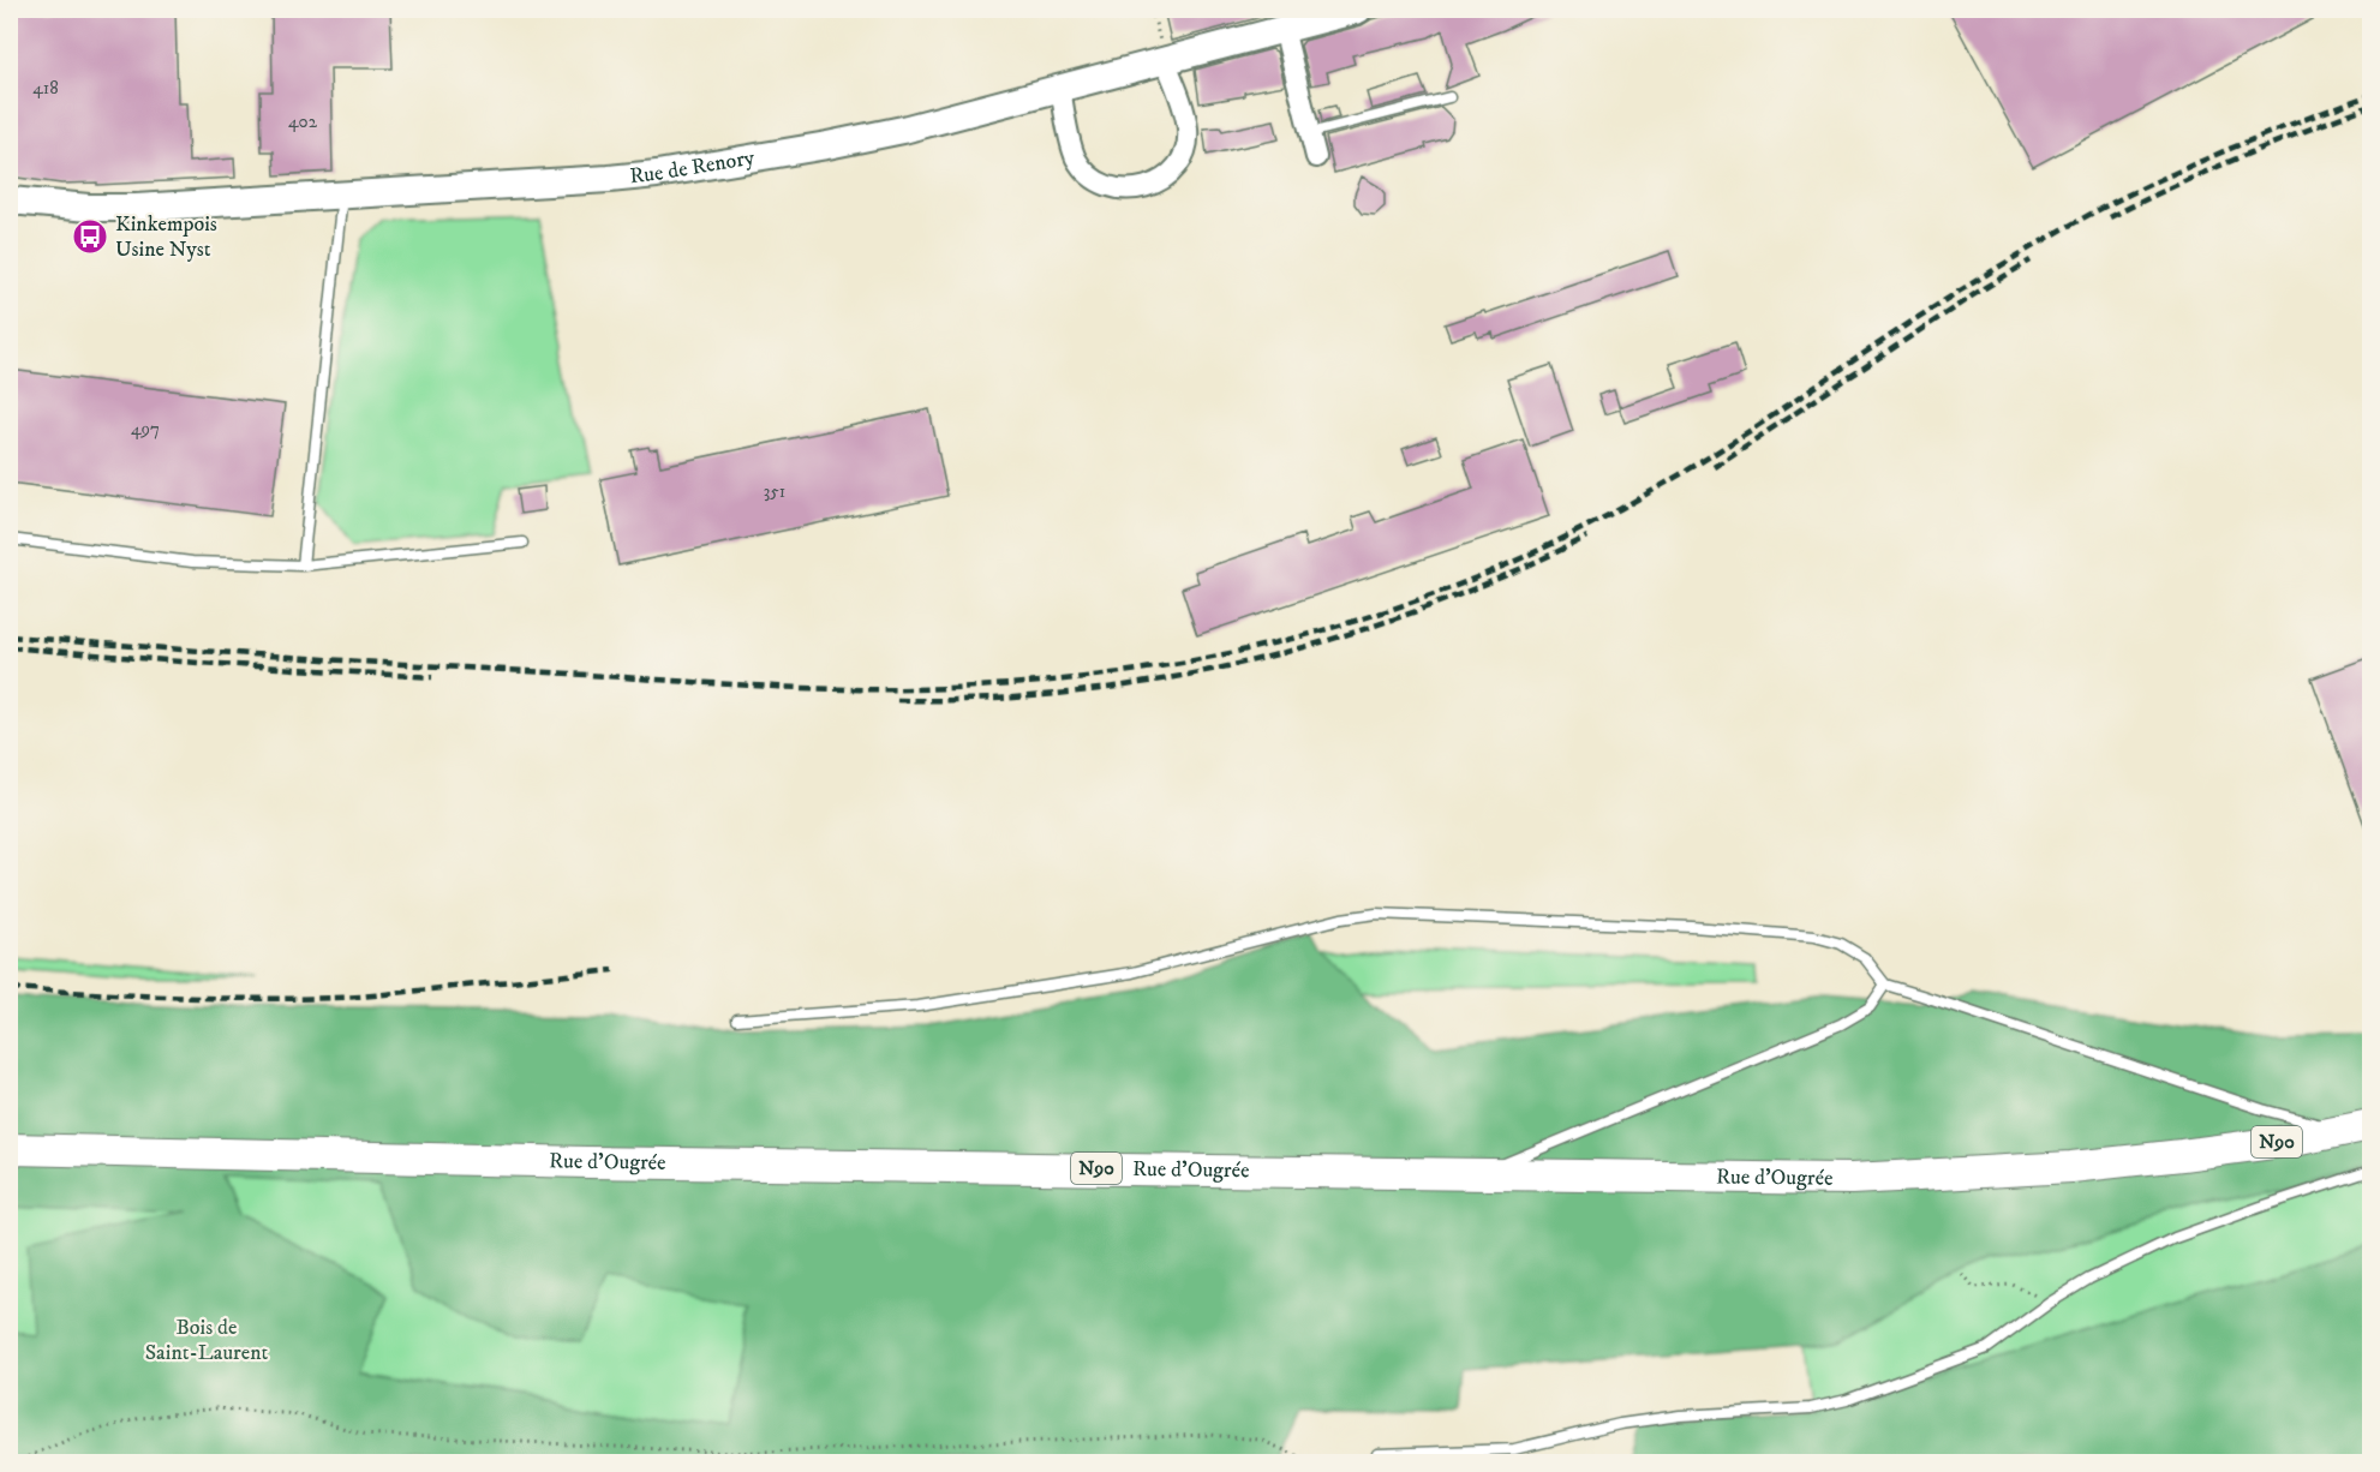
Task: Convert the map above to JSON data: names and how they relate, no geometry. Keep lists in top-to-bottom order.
{
  "streets": {
    "main road": ["N90", "Rue d'Ougrée"],
    "street": ["Rue de Renory"]
  },
  "parks": ["Bois de Saint-Laurent"],
  "places": {
    "bus stop": ["Kinkempois Usine Nyst"]
  },
  "house_numbers": [
    "418",
    "402",
    "497",
    "351"
  ]
}
